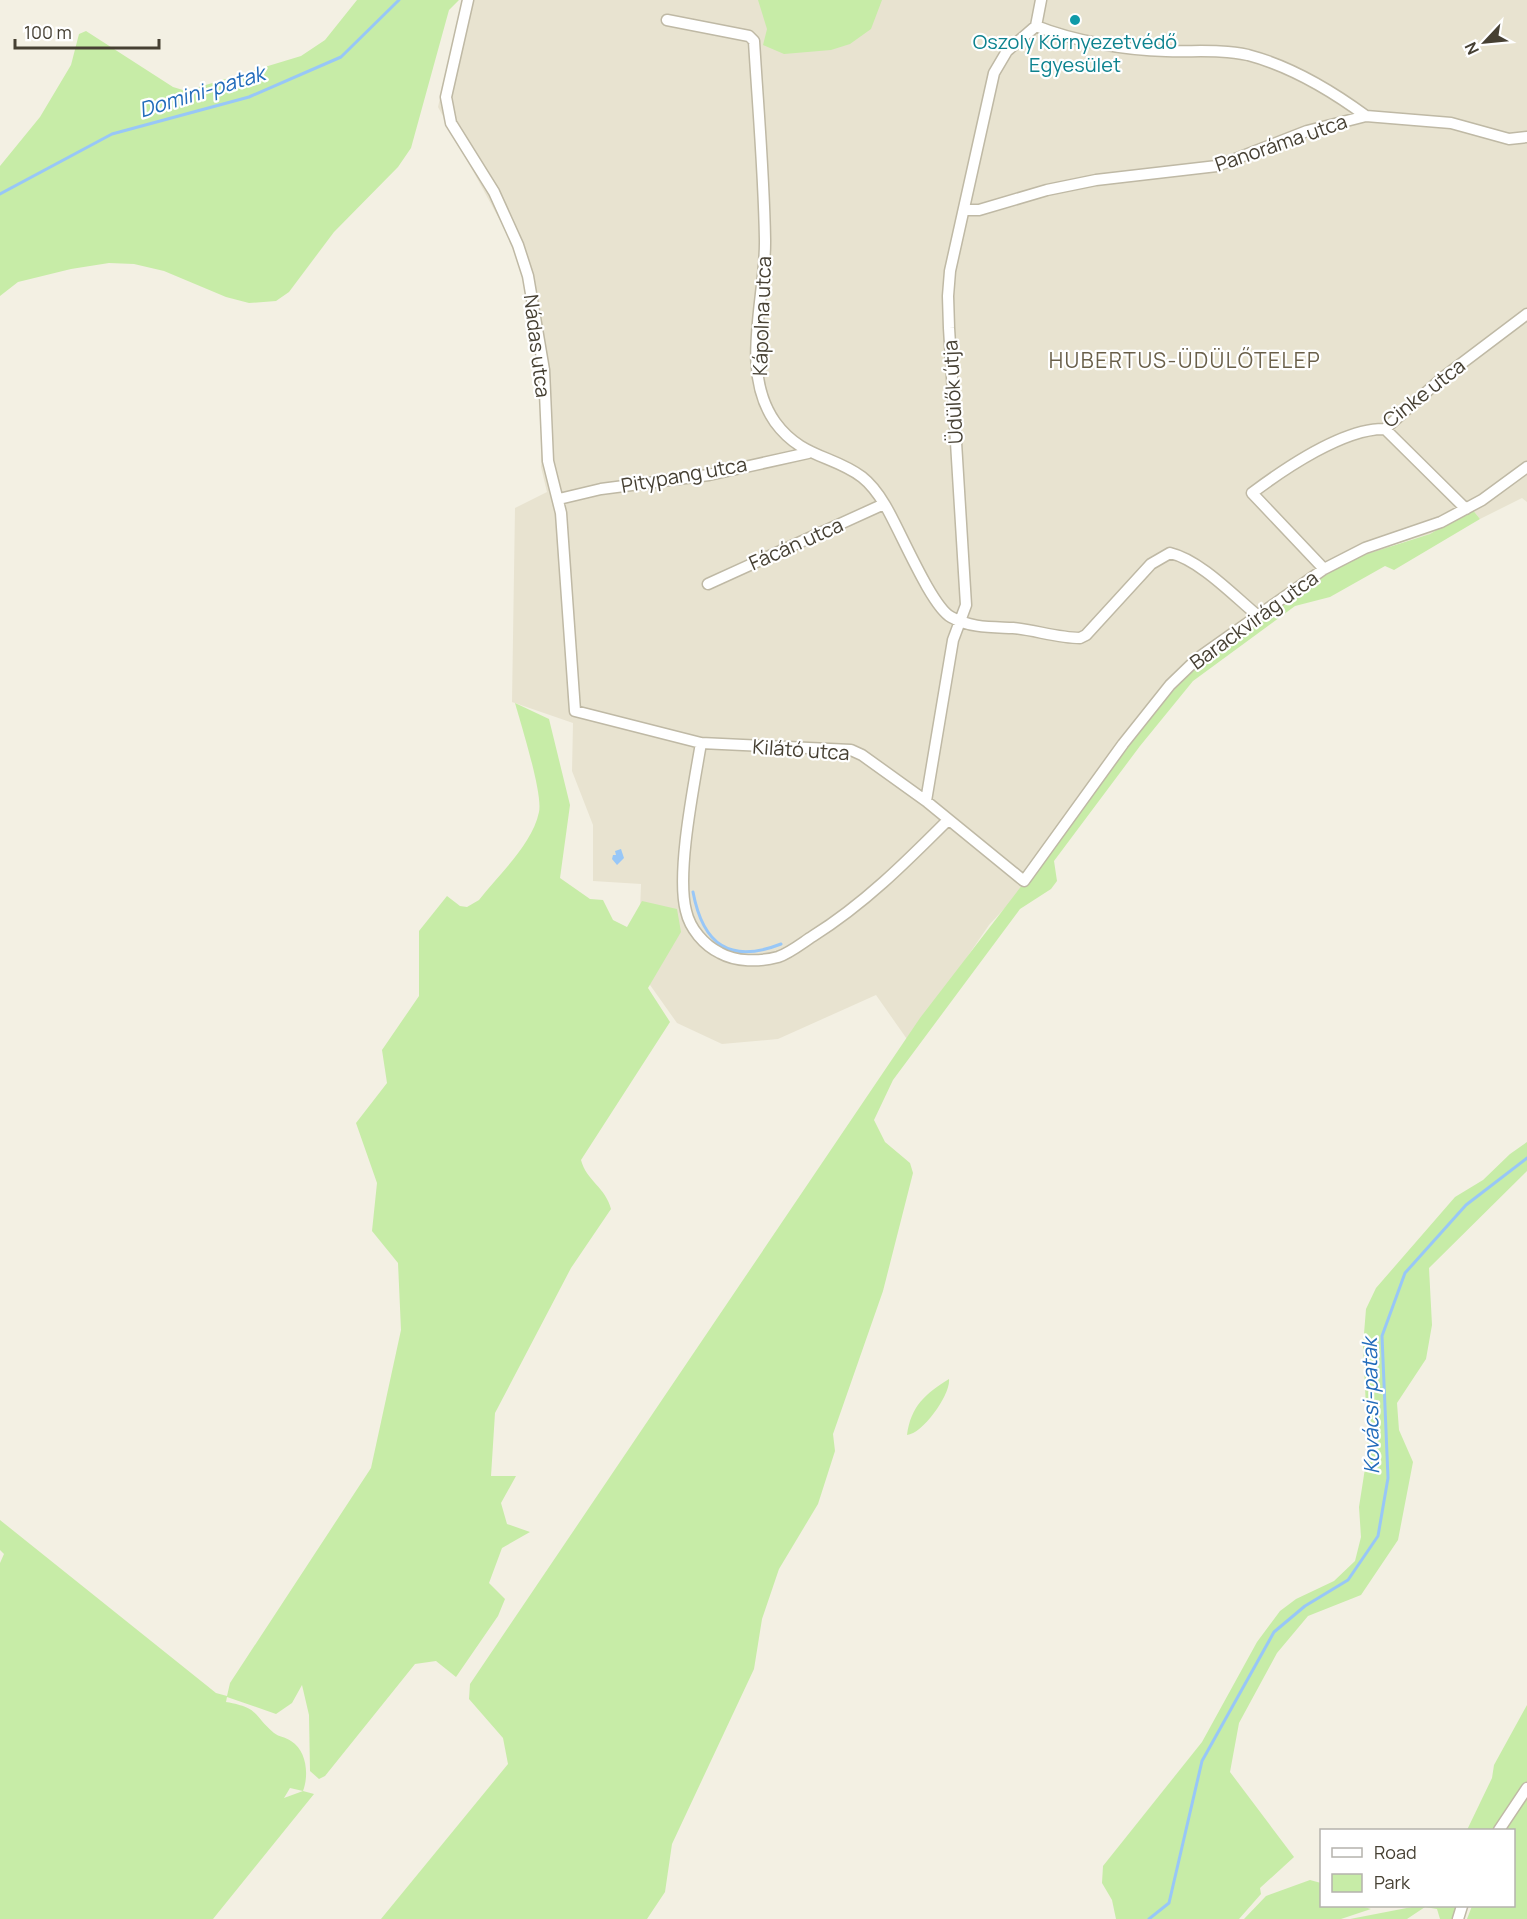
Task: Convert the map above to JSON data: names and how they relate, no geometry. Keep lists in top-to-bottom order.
{
  "streets": {
    "street": [
      "Panoráma utca",
      "Kápolna utca",
      "Nádas utca",
      "Üdülők útja",
      "Cinke utca",
      "Pitypang utca",
      "Fácán utca",
      "Barackvirág utca",
      "Kilátó utca"
    ]
  },
  "crossings": [
    ["Panoráma utca", "Üdülők útja"],
    ["Kápolna utca", "Üdülők útja"],
    ["Kápolna utca", "Pitypang utca"],
    ["Kápolna utca", "Fácán utca"],
    ["Nádas utca", "Pitypang utca"],
    ["Nádas utca", "Kilátó utca"],
    ["Üdülők útja", "Kilátó utca"],
    ["Cinke utca", "Barackvirág utca"],
    ["Barackvirág utca", "Kilátó utca"]
  ],
  "districts": ["HUBERTUS-ÜDÜLŐTELEP"],
  "water": ["Domini-patak", "Kovácsi-patak"],
  "places": ["Oszoly Környezetvédő Egyesület"],
  "legend": ["Road", "Park"],
  "scale_bar": "100 m",
  "north": "bottom left"
}
